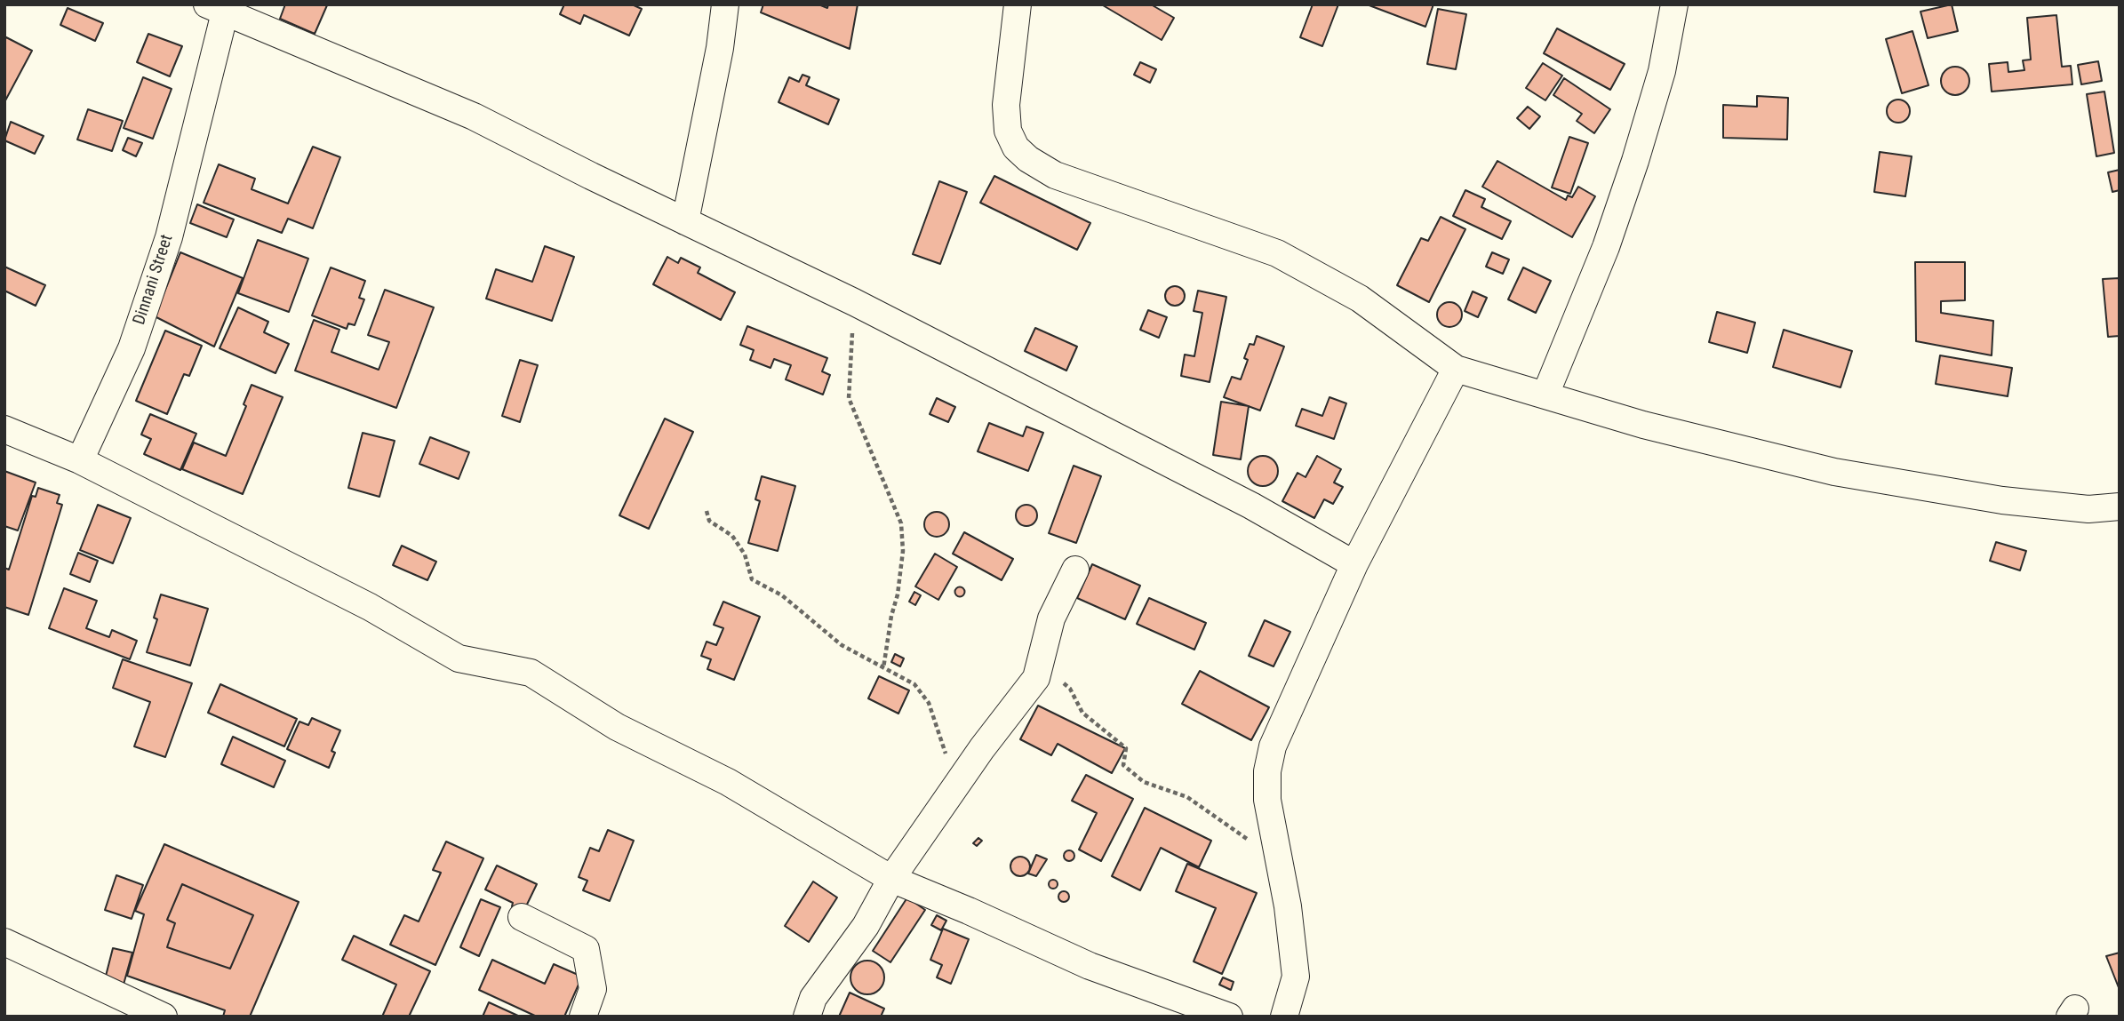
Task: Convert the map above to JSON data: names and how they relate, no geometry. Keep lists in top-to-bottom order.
{
  "streets": {
    "street": ["Dinnani Street"]
  }
}
